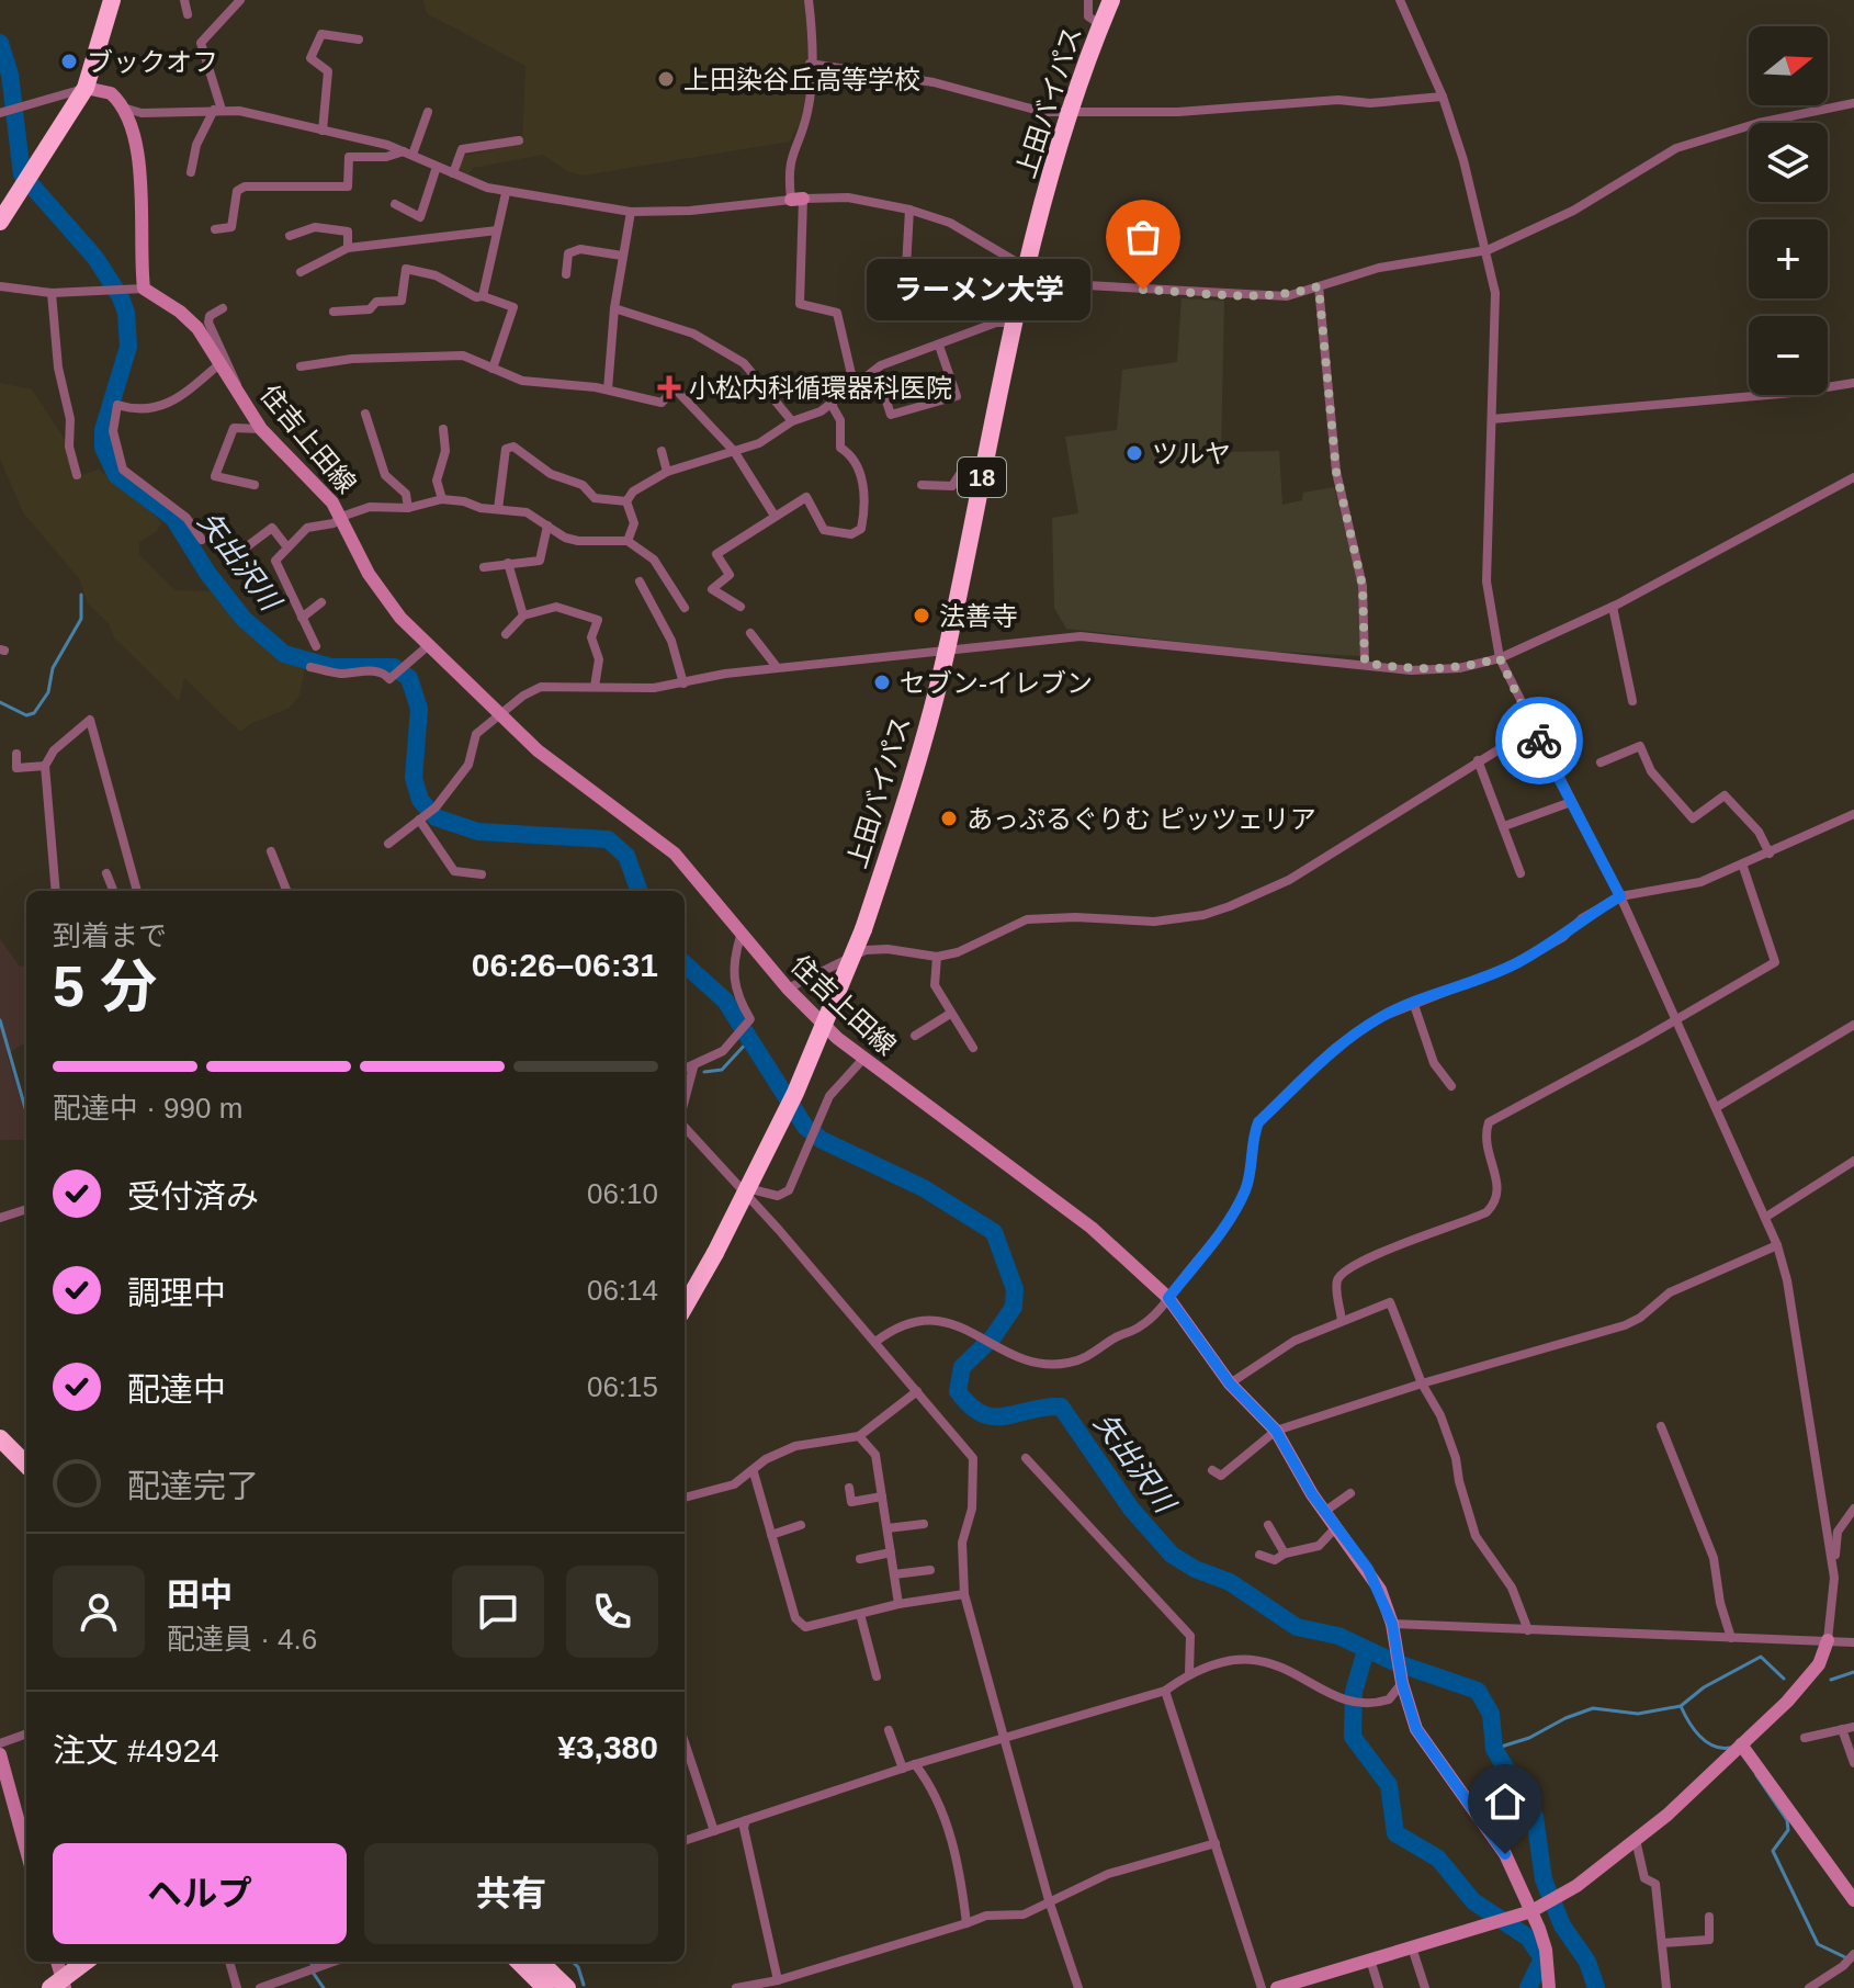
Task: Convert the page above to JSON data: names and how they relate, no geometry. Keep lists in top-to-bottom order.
{
  "streets": {
    "highway": ["上田バイパス", "18"],
    "main road": ["住吉上田線"]
  },
  "water": ["矢出沢川"],
  "places": {
    "other": [
      "ブックオフ",
      "上田染谷丘高等学校",
      "ラーメン大学",
      "ツルヤ",
      "法善寺",
      "セブン-イレブン",
      "あっぷるぐりむ ピッツェリア"
    ],
    "health": ["小松内科循環器科医院"]
  },
  "north": "right",
  "page": {
    "map_buttons": ["+", "−"],
    "bubble": "ラーメン大学",
    "heading": ["5 分", "到着まで", "06:26–06:31"],
    "panel": [
      "田中",
      "配達員 · 4.6",
      "注文 #4924",
      "¥3,380"
    ],
    "bar": "配達中 · 990 m",
    "list": [
      ["受付済み", "06:10"],
      ["調理中", "06:14"],
      ["配達中", "06:15"],
      "配達完了"
    ],
    "buttons": ["ヘルプ", "共有"]
  }
}
